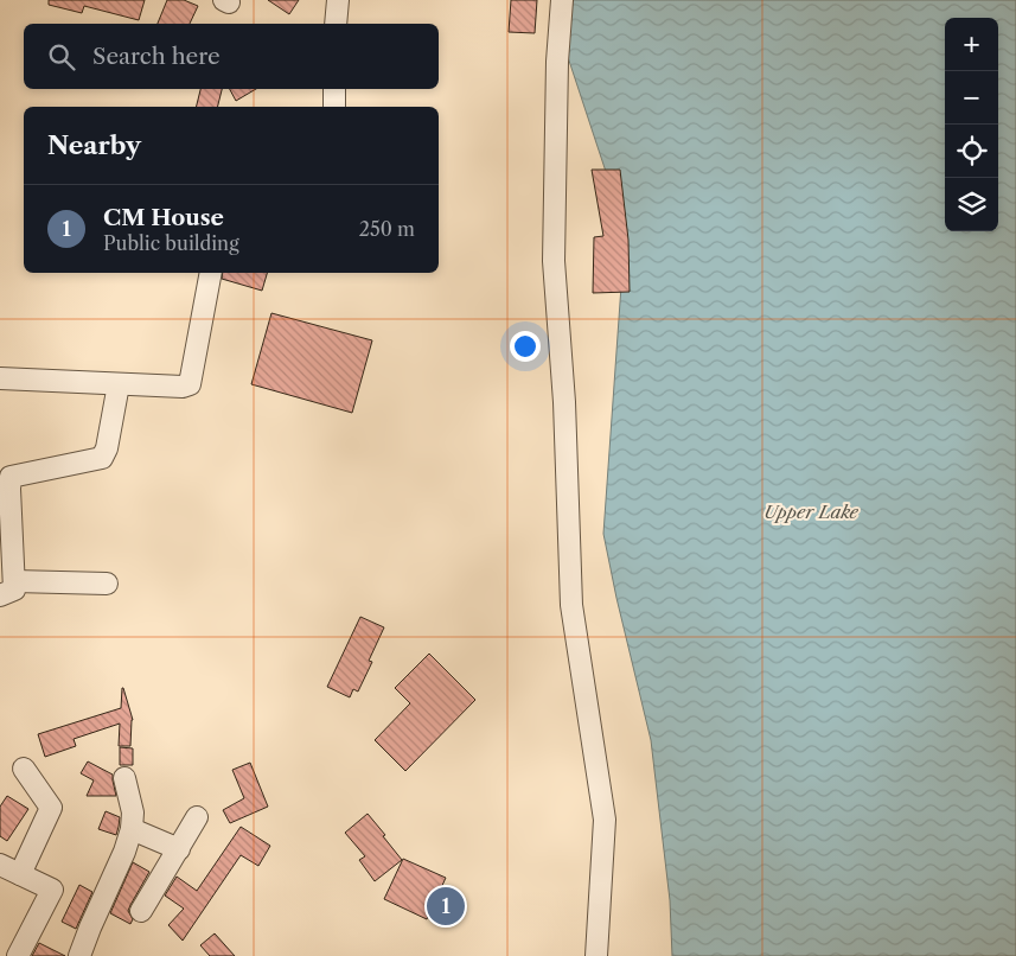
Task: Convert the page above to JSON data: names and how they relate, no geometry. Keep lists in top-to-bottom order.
{
  "water": ["Upper Lake"],
  "page": {
    "map_buttons": ["+", "−"],
    "search": "Search here",
    "heading": "Nearby",
    "list": [
      {
        "mark": "1",
        "name": "CM House",
        "note": "Public building",
        "value": "250 m"
      }
    ],
    "pins": "1"
  }
}
